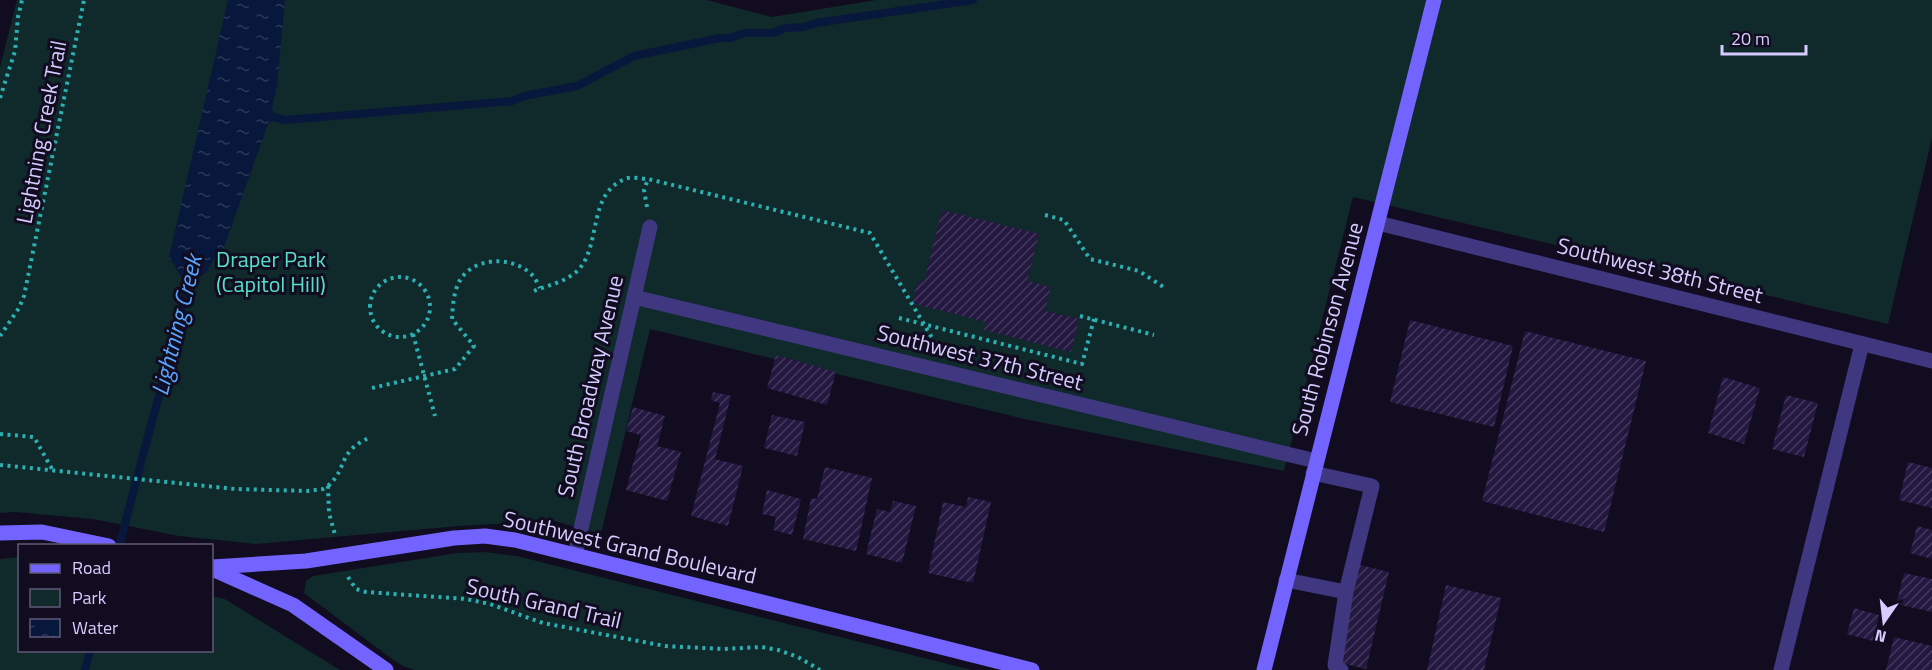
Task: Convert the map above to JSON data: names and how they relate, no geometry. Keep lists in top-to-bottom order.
{
  "streets": {
    "street": [
      "Southwest 38th Street",
      "South Robinson Avenue",
      "Southwest 37th Street",
      "South Broadway Avenue",
      "Southwest Grand Boulevard"
    ],
    "path": ["Lightning Creek Trail", "South Grand Trail"]
  },
  "crossings": [
    ["Southwest 38th Street", "South Robinson Avenue"],
    ["South Robinson Avenue", "Southwest 37th Street"],
    ["Southwest 37th Street", "South Broadway Avenue"],
    ["South Broadway Avenue", "Southwest Grand Boulevard"],
    ["Southwest Grand Boulevard", "South Grand Trail"]
  ],
  "water": ["Lightning Creek"],
  "parks": ["Draper Park (Capitol Hill)"],
  "legend": ["Road", "Park", "Water"],
  "scale_bar": "20 m",
  "north": "bottom"
}
